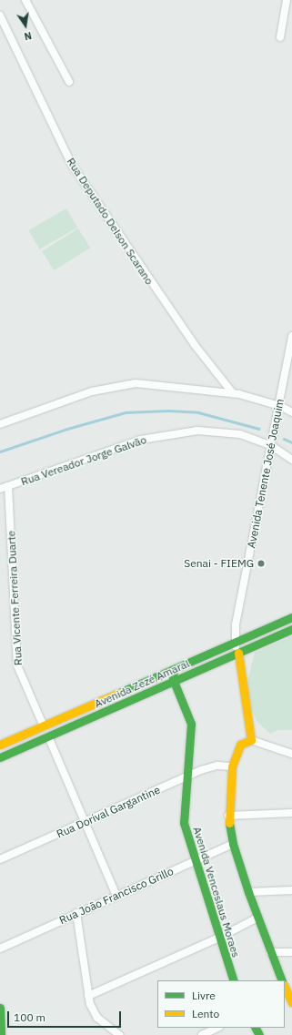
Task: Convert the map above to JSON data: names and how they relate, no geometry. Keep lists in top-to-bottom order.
{
  "streets": {
    "street": [
      "Rua Deputado Delson Scarano",
      "Rua Vereador Jorge Galvão",
      "Avenida Tenente José Joaquim",
      "Rua Vicente Ferreira Duarte",
      "Avenida Zezé Amaral",
      "Rua Dorival Gargantine",
      "Avenida Venceslaus Moraes",
      "Rua João Francisco Grillo"
    ]
  },
  "crossings": [
    ["Rua Vereador Jorge Galvão", "Avenida Tenente José Joaquim"],
    ["Rua Vereador Jorge Galvão", "Rua Vicente Ferreira Duarte"],
    ["Avenida Tenente José Joaquim", "Avenida Zezé Amaral"],
    ["Rua Vicente Ferreira Duarte", "Avenida Zezé Amaral"],
    ["Avenida Zezé Amaral", "Avenida Venceslaus Moraes"],
    ["Rua Dorival Gargantine", "Avenida Venceslaus Moraes"],
    ["Avenida Venceslaus Moraes", "Rua João Francisco Grillo"]
  ],
  "places": ["Senai - FIEMG"],
  "legend": ["Livre", "Lento"],
  "scale_bar": "100 m",
  "north": "bottom"
}
